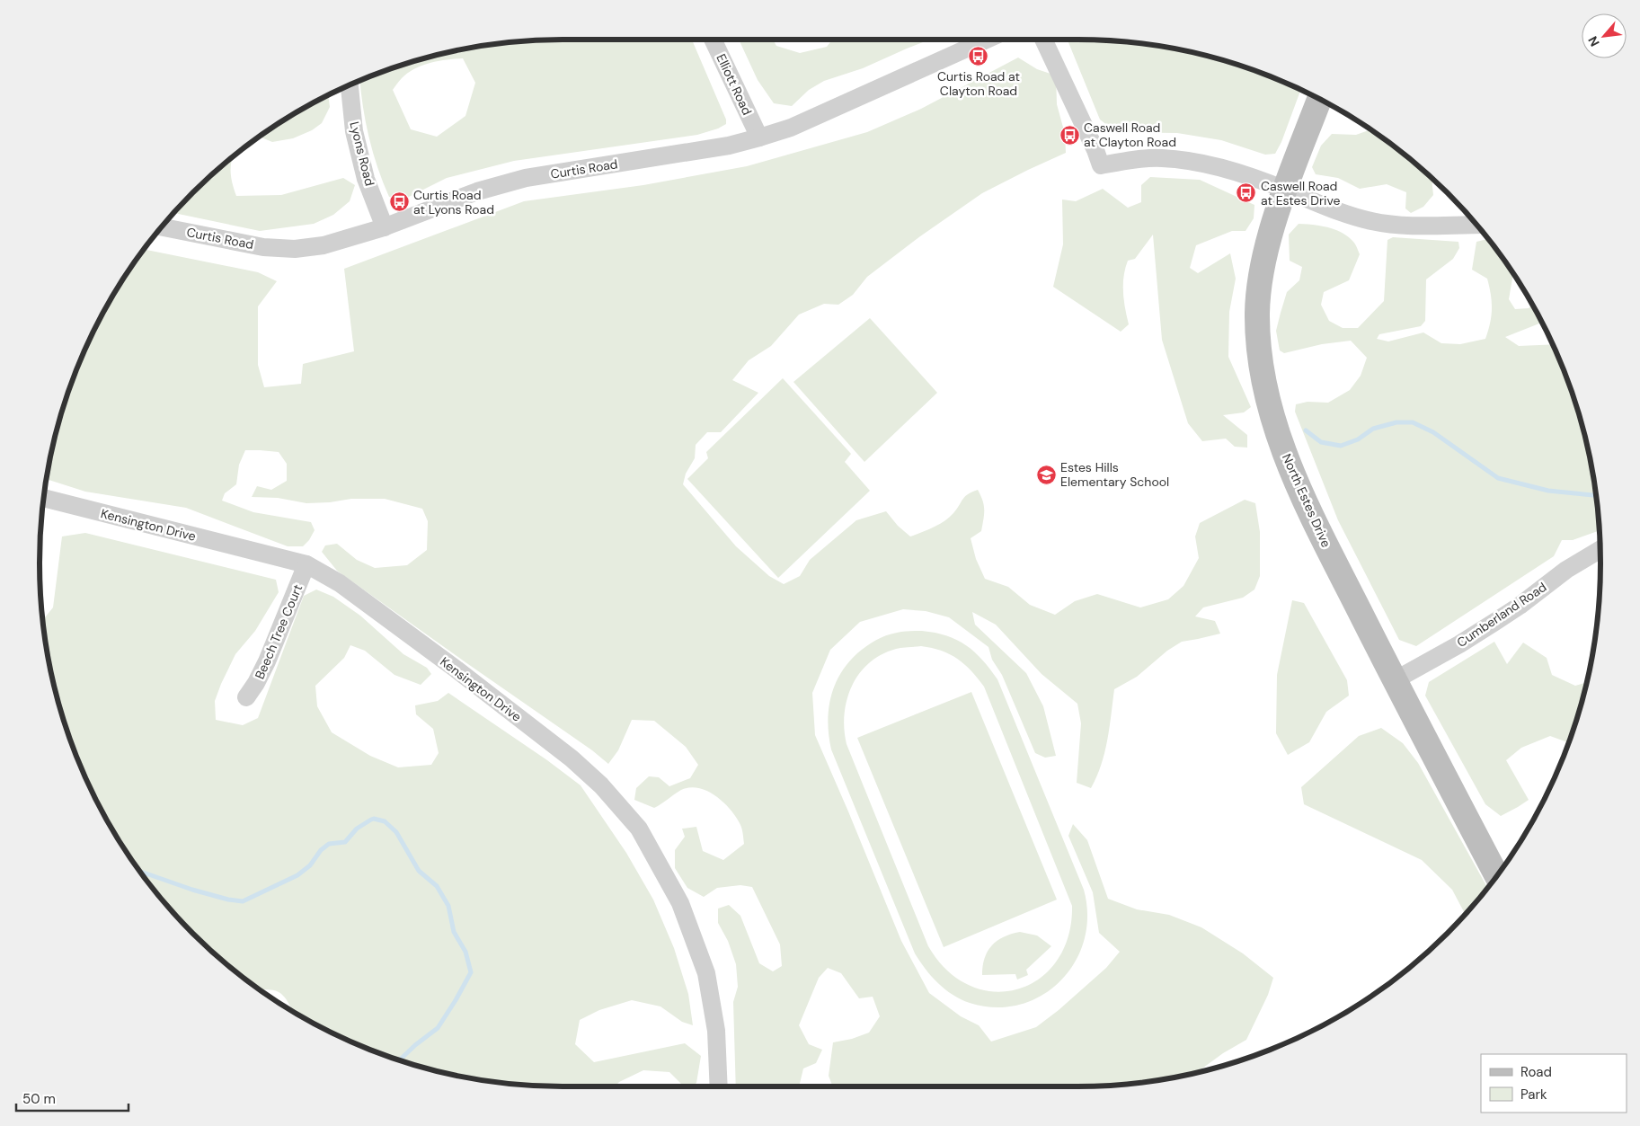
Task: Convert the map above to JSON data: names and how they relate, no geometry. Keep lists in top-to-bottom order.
{
  "streets": {
    "main road": ["North Estes Drive"],
    "street": [
      "Elliott Road",
      "Lyons Road",
      "Curtis Road",
      "Kensington Drive",
      "Cumberland Road",
      "Beech Tree Court"
    ]
  },
  "crossings": [
    ["Elliott Road", "Curtis Road"],
    ["Lyons Road", "Curtis Road"],
    ["North Estes Drive", "Cumberland Road"],
    ["Kensington Drive", "Beech Tree Court"]
  ],
  "places": {
    "bus stop": [
      "Curtis Road at Clayton Road",
      "Caswell Road at Clayton Road",
      "Caswell Road at Estes Drive",
      "Curtis Road at Lyons Road"
    ],
    "school or university": ["Estes Hills Elementary School"]
  },
  "legend": ["Road", "Park"],
  "scale_bar": "50 m",
  "north": "bottom left"
}
